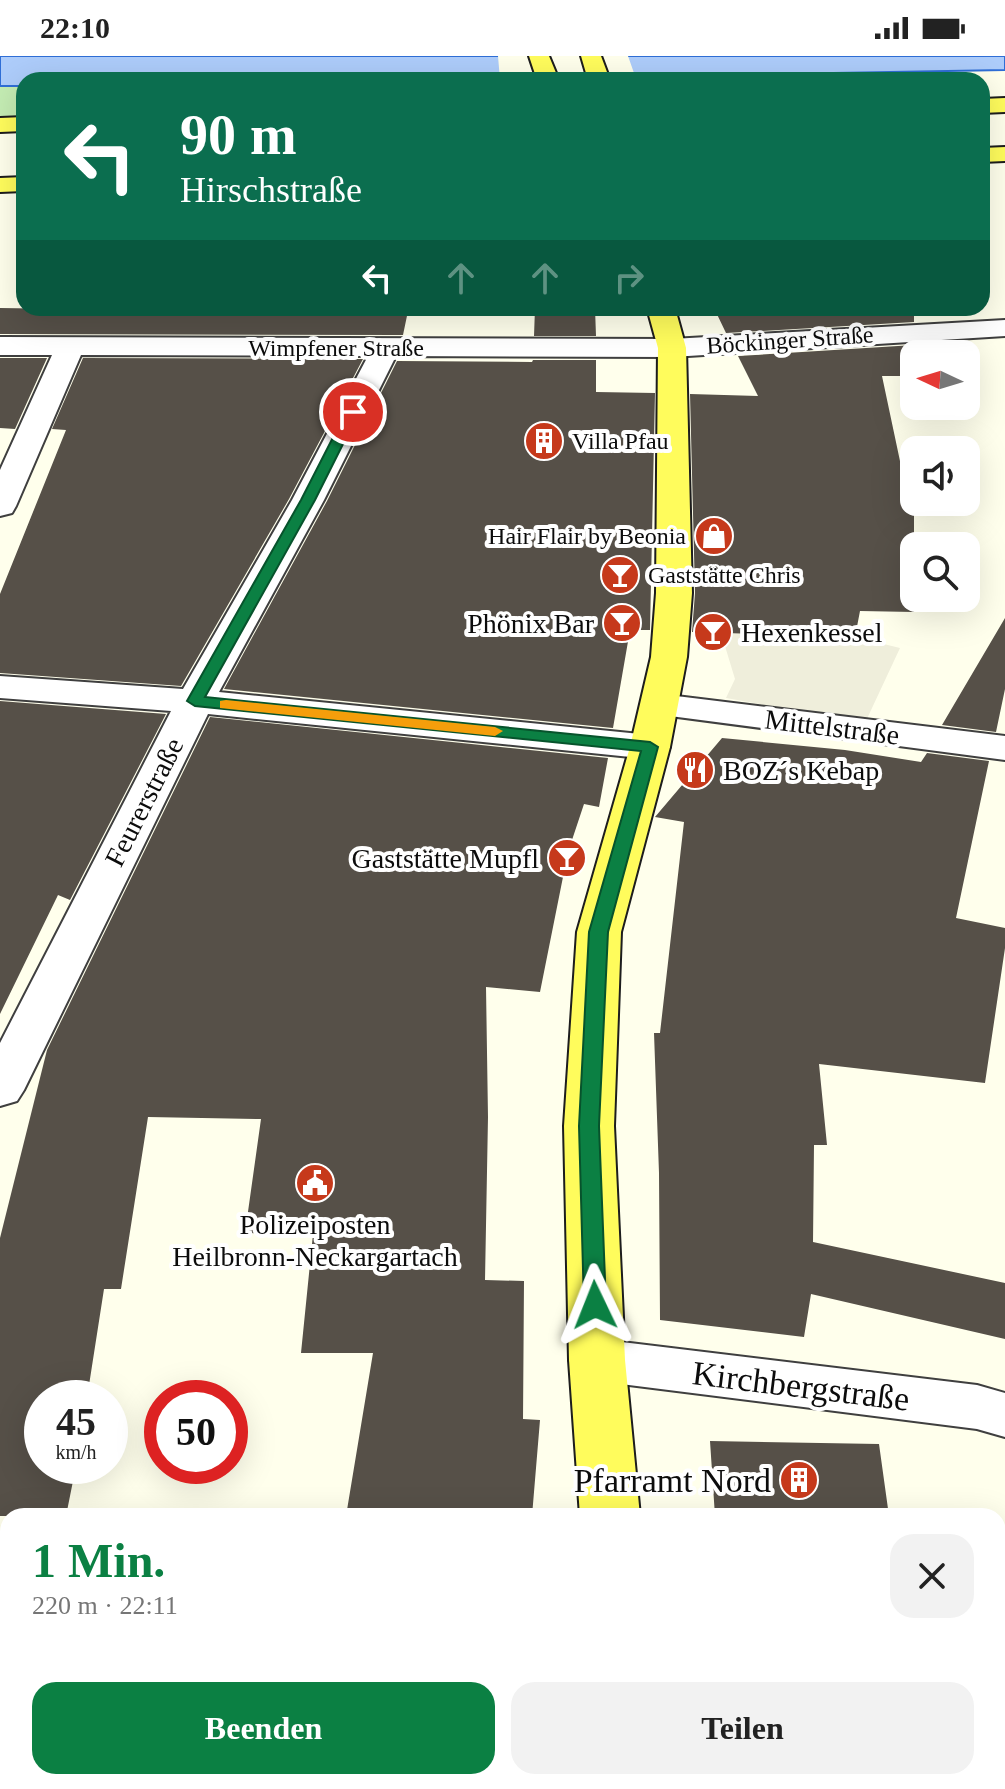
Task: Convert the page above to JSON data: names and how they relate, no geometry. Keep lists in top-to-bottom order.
{
  "streets": {
    "street": [
      "Böckinger Straße",
      "Wimpfener Straße",
      "Mittelstraße",
      "Feurerstraße",
      "Kirchbergstraße"
    ]
  },
  "crossings": [
    ["Böckinger Straße", "Wimpfener Straße"],
    ["Wimpfener Straße", "Feurerstraße"],
    ["Mittelstraße", "Feurerstraße"]
  ],
  "places": {
    "building": ["Villa Pfau", "Pfarramt Nord"],
    "shop": ["Hair Flair by Beonia"],
    "bar": [
      "Gaststätte Chris",
      "Phönix Bar",
      "Hexenkessel",
      "Gaststätte Mupfl"
    ],
    "restaurant": ["BOZ´s Kebap"],
    "public building": ["Polizeiposten Heilbronn-Neckargartach"]
  },
  "north": "left",
  "page": {
    "status": "22:10",
    "turn": ["90 m", "Hirschstraße"],
    "speed": "45 km/h",
    "limit": "50",
    "heading": ["1 Min.", "220 m · 22:11"],
    "buttons": ["Beenden", "Teilen"]
  }
}
